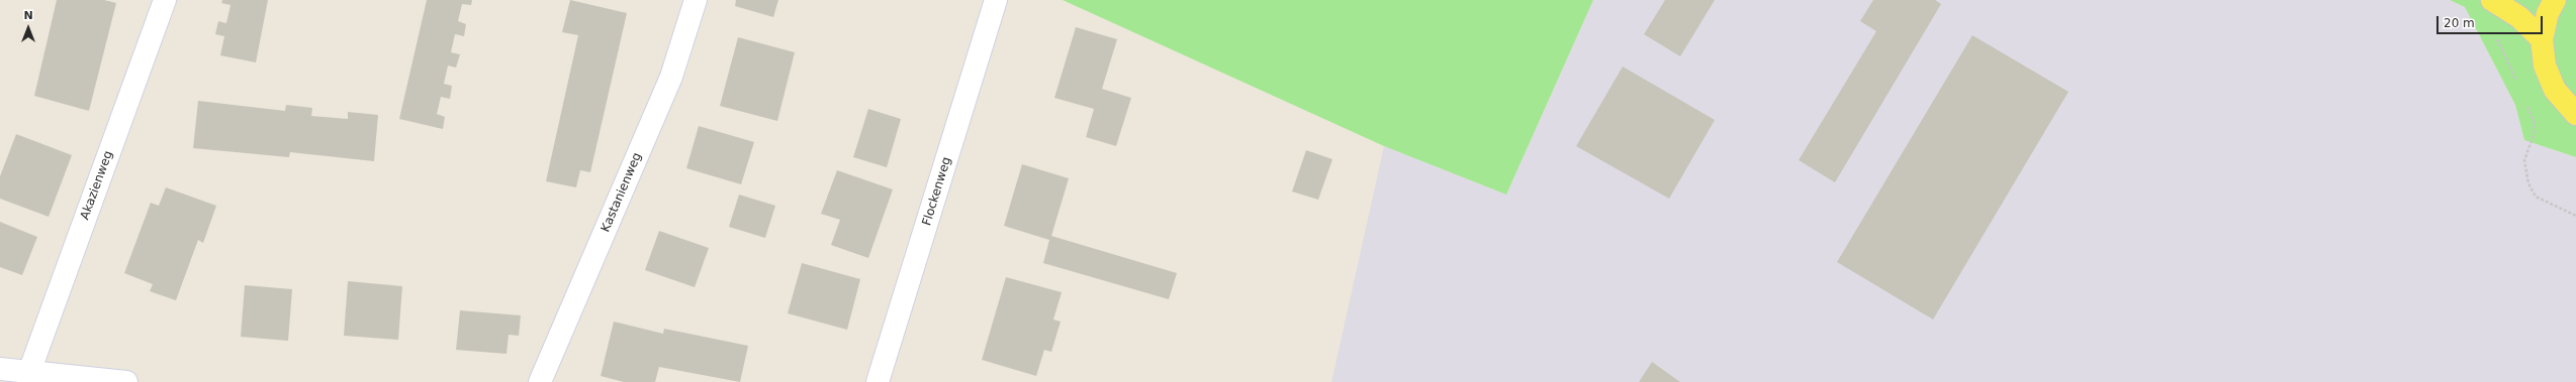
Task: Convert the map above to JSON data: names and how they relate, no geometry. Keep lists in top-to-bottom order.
{
  "streets": {
    "street": ["Akazienweg", "Flockenweg", "Kastanienweg"]
  },
  "scale_bar": "20 m",
  "north": "top"
}
